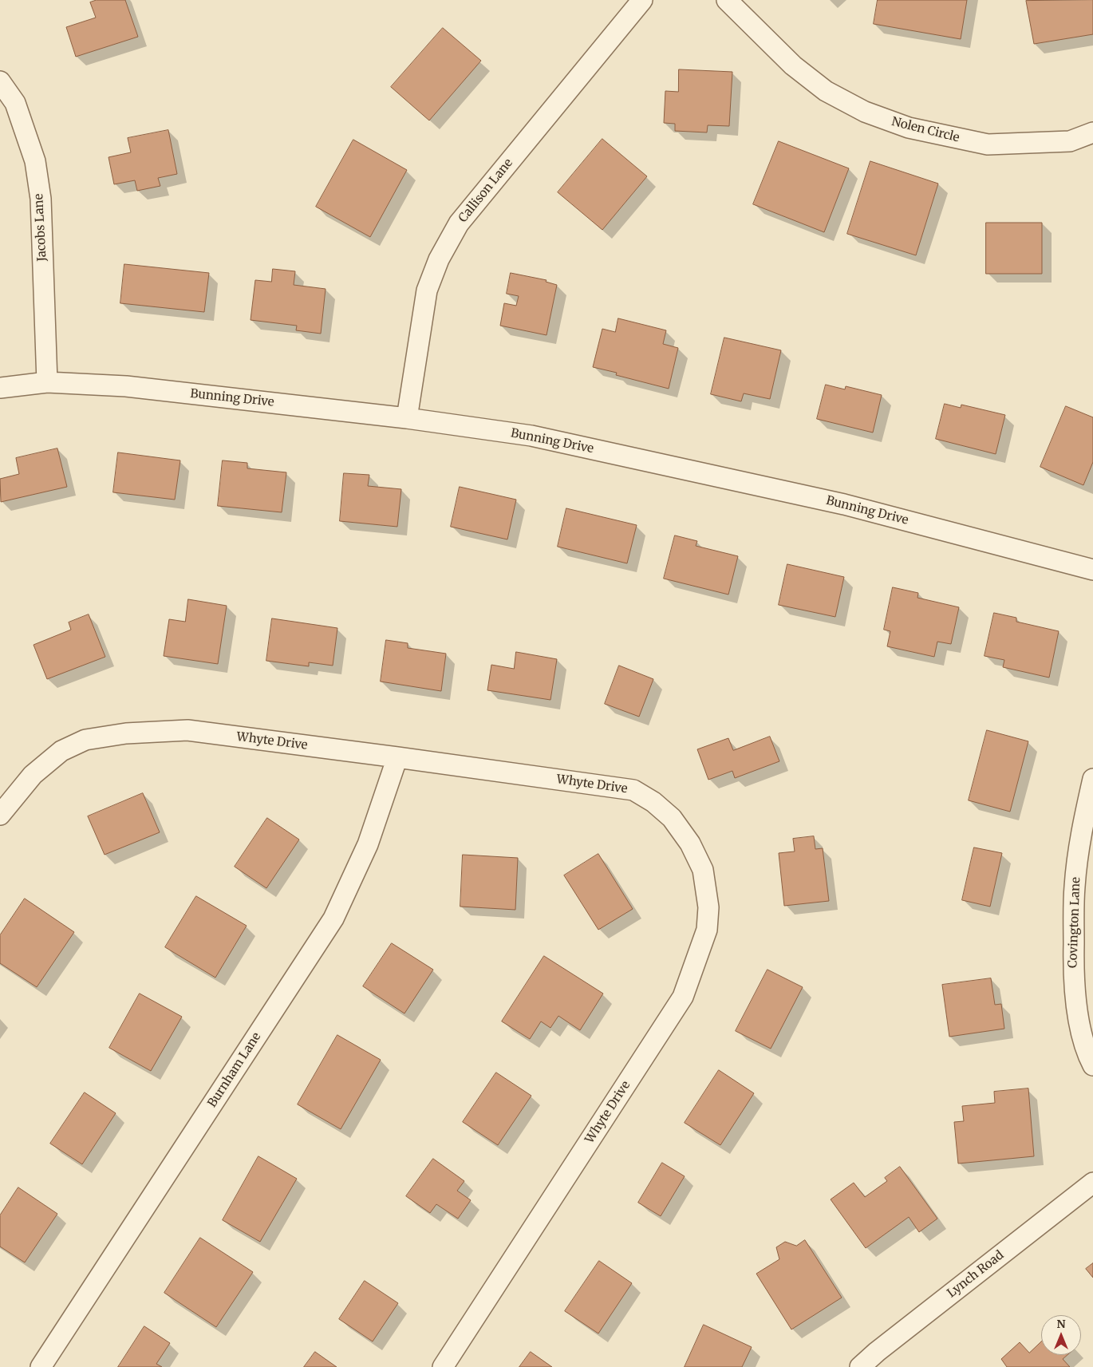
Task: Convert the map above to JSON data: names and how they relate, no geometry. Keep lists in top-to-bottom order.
{
  "streets": {
    "street": [
      "Nolen Circle",
      "Callison Lane",
      "Jacobs Lane",
      "Bunning Drive",
      "Whyte Drive",
      "Covington Lane",
      "Burnham Lane",
      "Lynch Road"
    ]
  },
  "crossings": [
    ["Callison Lane", "Bunning Drive"],
    ["Jacobs Lane", "Bunning Drive"],
    ["Whyte Drive", "Burnham Lane"]
  ],
  "north": "top"
}
